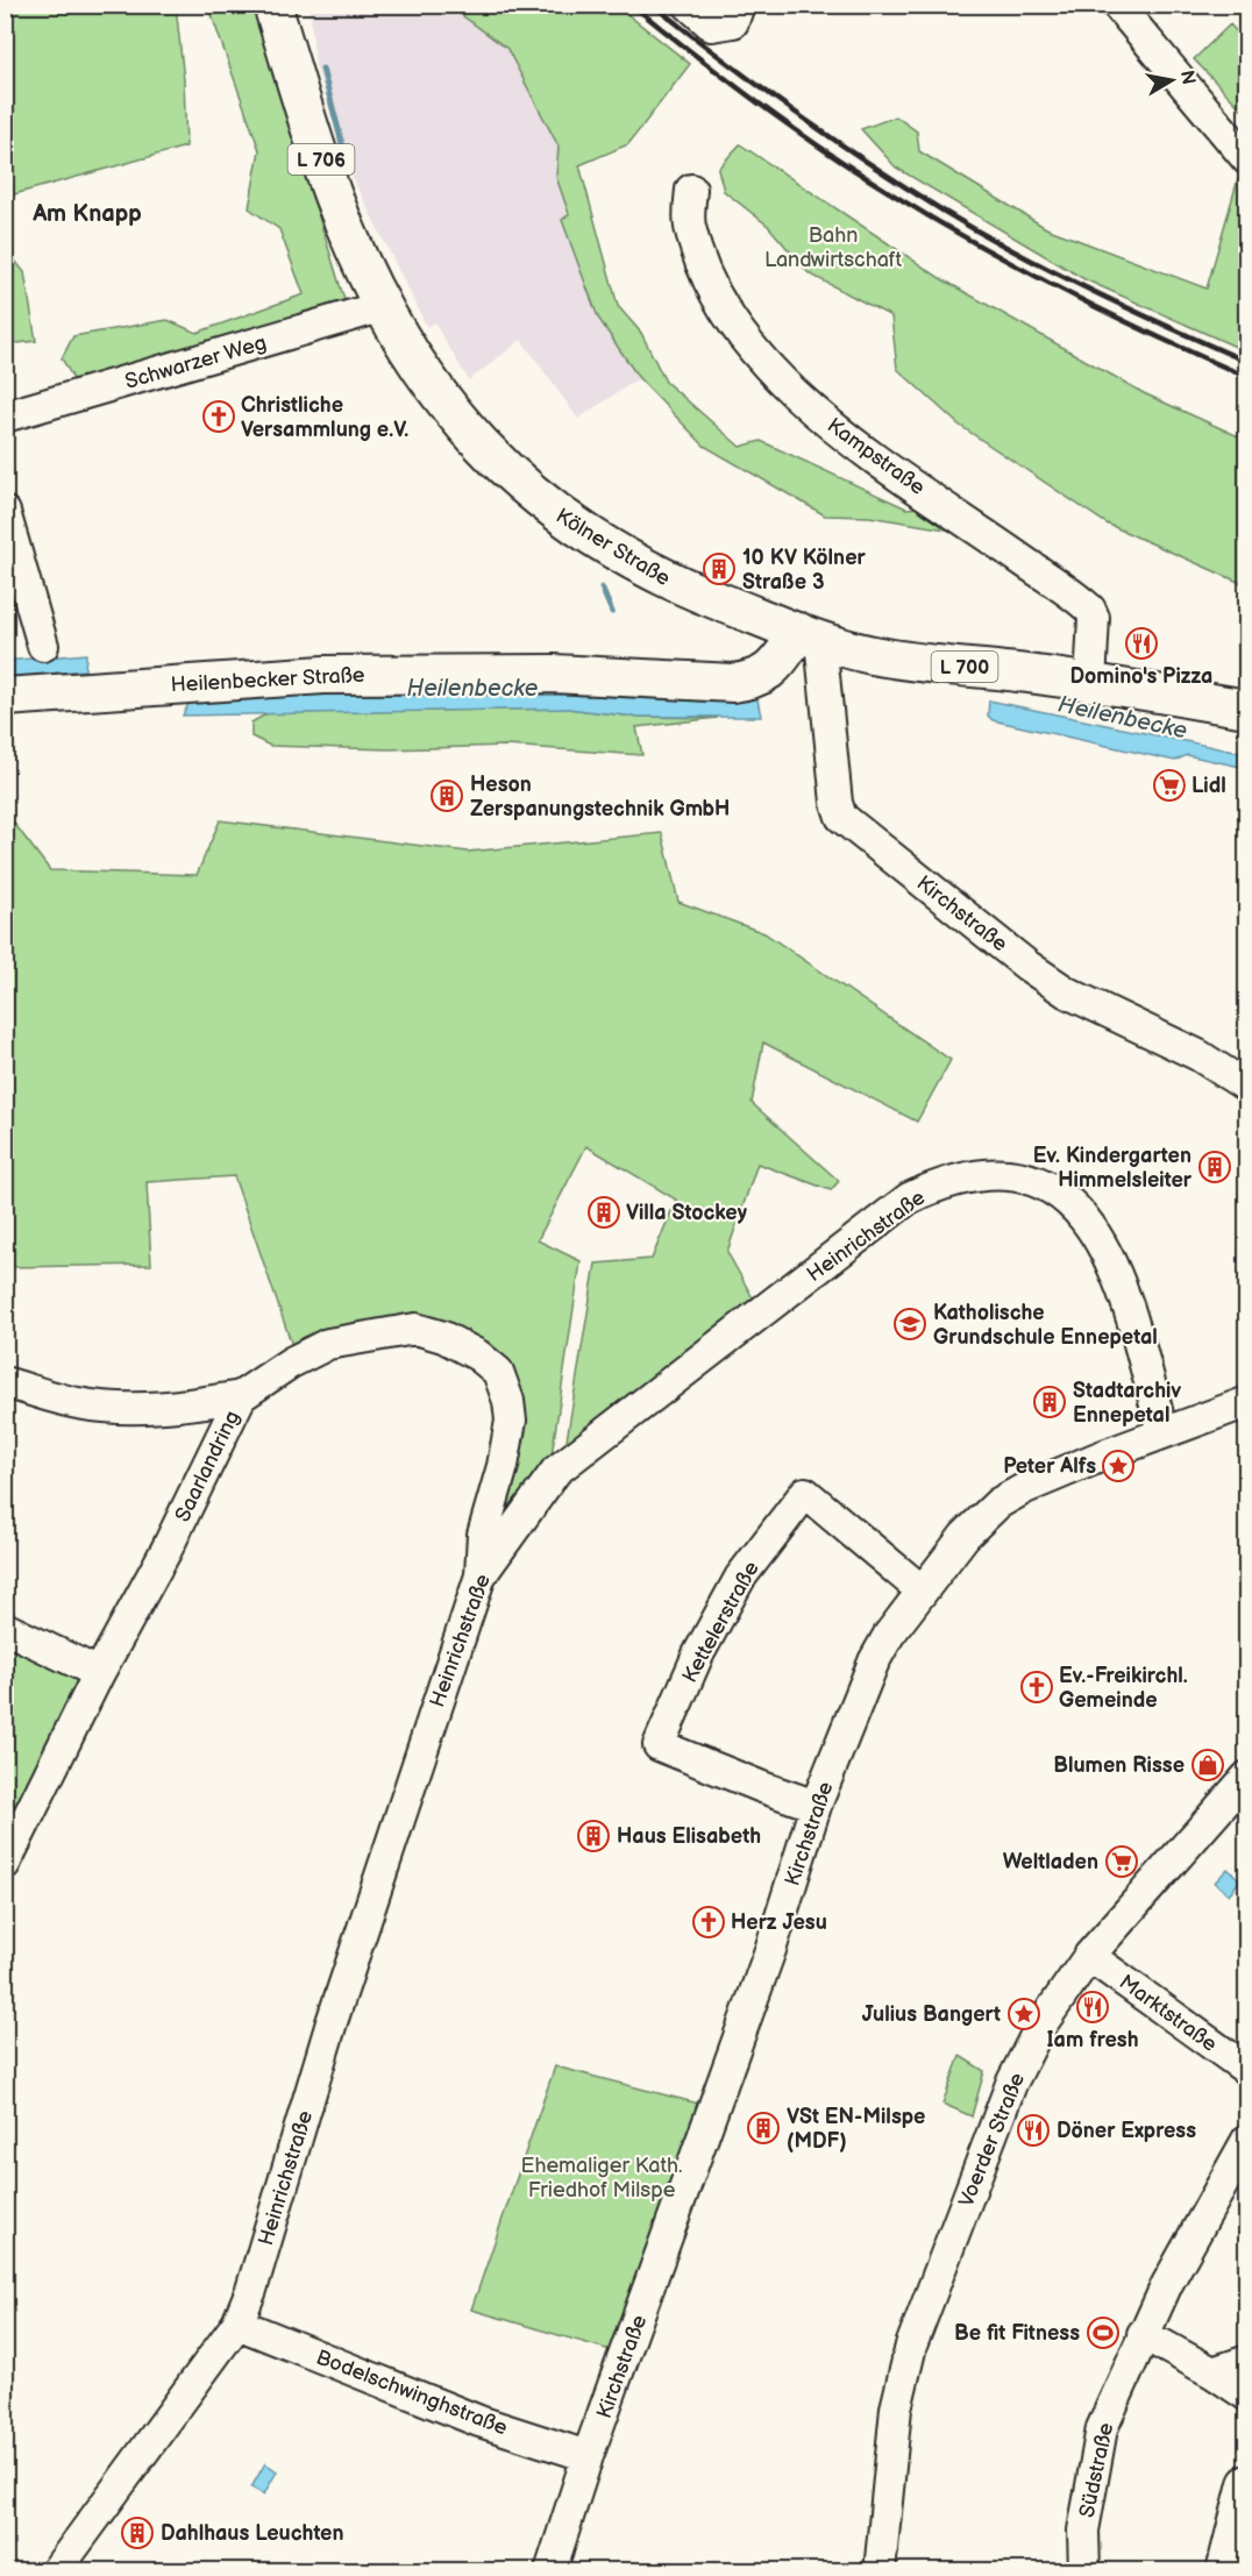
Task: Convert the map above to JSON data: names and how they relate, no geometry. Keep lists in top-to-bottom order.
{
  "streets": {
    "main road": [
      "L 706",
      "Kölner Straße",
      "L 700",
      "Heilenbecker Straße"
    ],
    "street": [
      "Schwarzer Weg",
      "Kampstraße",
      "Kirchstraße",
      "Heinrichstraße",
      "Saarlandring",
      "Kettelerstraße",
      "Marktstraße",
      "Voerder Straße",
      "Bodelschwinghstraße",
      "Südstraße"
    ]
  },
  "crossings": [
    ["Schwarzer Weg", "Kölner Straße"],
    ["Kampstraße", "Kölner Straße"],
    ["Kölner Straße", "Heilenbecker Straße"],
    ["Kölner Straße", "Kirchstraße"],
    ["Heilenbecker Straße", "Kirchstraße"],
    ["Kirchstraße", "Heinrichstraße"],
    ["Kirchstraße", "Kettelerstraße"],
    ["Kirchstraße", "Bodelschwinghstraße"],
    ["Heinrichstraße", "Saarlandring"],
    ["Heinrichstraße", "Bodelschwinghstraße"],
    ["Marktstraße", "Voerder Straße"]
  ],
  "districts": ["Am Knapp"],
  "water": ["Heilenbecke"],
  "parks": ["Bahn Landwirtschaft", "Ehemaliger Kath. Friedhof Milspe"],
  "places": {
    "church": ["Christliche Versammlung e.V.", "Ev.-Freikirchl. Gemeinde", "Herz Jesu"],
    "building": [
      "10 KV Kölner Straße 3",
      "Heson Zerspanungstechnik GmbH",
      "Ev. Kindergarten Himmelsleiter",
      "Villa Stockey",
      "Stadtarchiv Ennepetal",
      "Haus Elisabeth",
      "VSt EN-Milspe (MDF)",
      "Dahlhaus Leuchten"
    ],
    "restaurant": ["Domino's Pizza", "Iam fresh", "Döner Express"],
    "supermarket": ["Lidl", "Weltladen"],
    "school or university": ["Katholische Grundschule Ennepetal"],
    "place": ["Peter Alfs", "Julius Bangert"],
    "shop": ["Blumen Risse"],
    "sports": ["Be fit Fitness"]
  },
  "north": "right"
}
